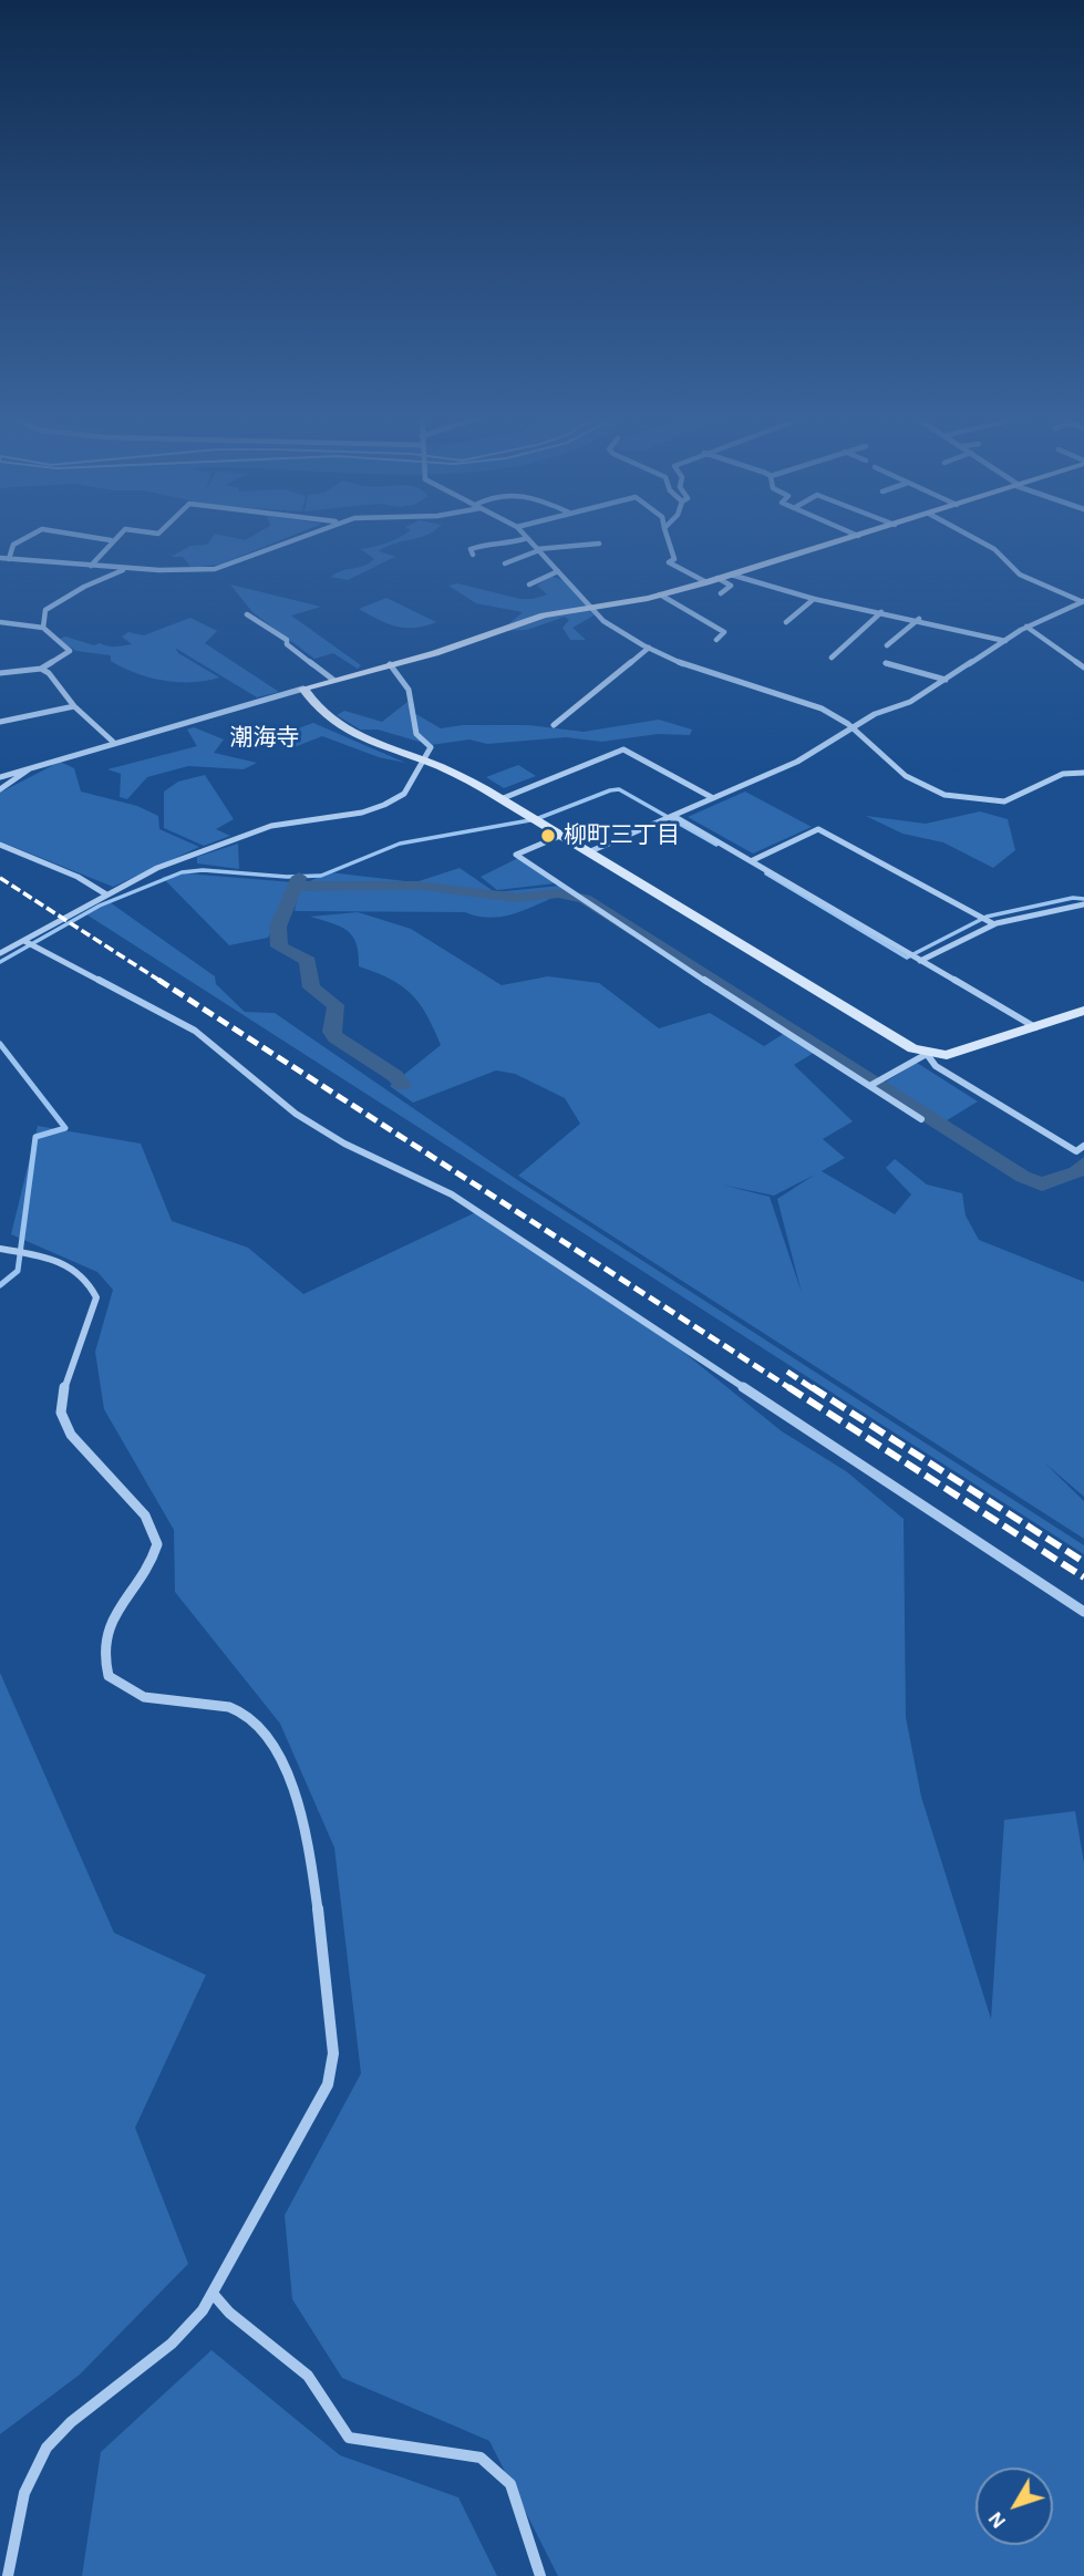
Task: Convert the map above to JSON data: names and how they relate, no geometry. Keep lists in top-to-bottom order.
{
  "districts": ["潮海寺"],
  "places": ["柳町三丁目"],
  "north": "bottom left"
}
